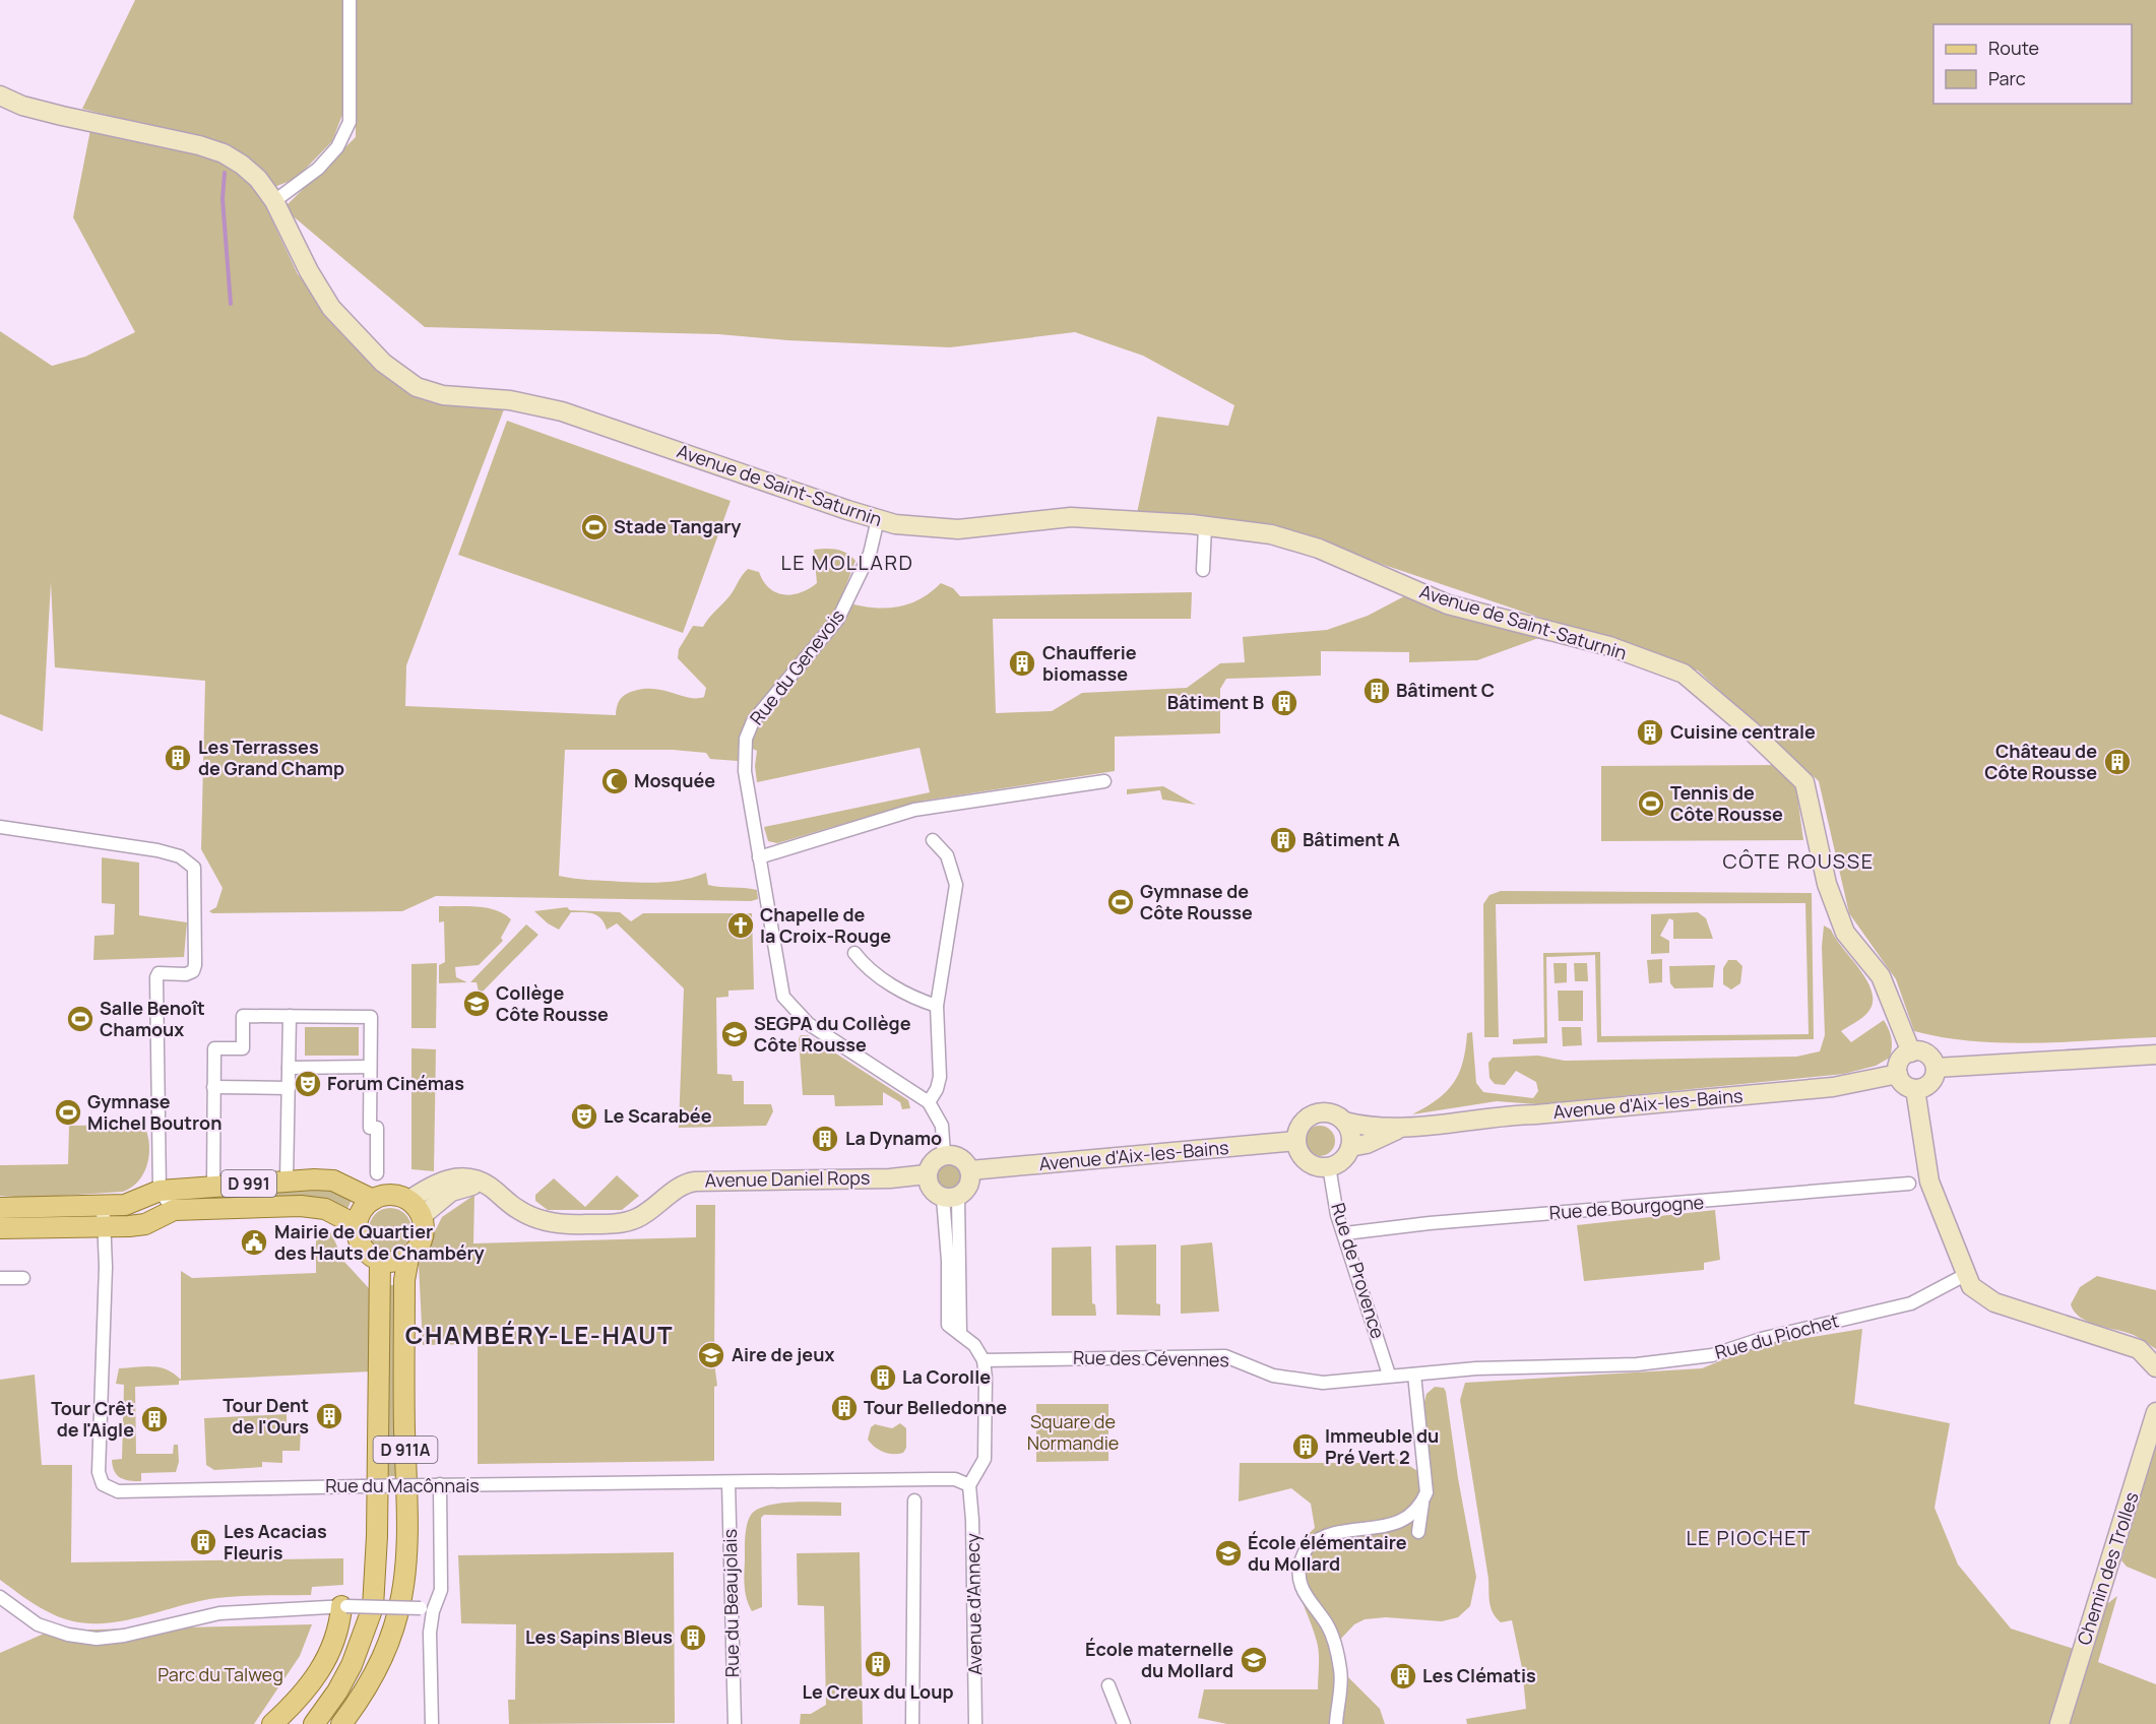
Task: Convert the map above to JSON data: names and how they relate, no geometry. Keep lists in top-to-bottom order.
{
  "streets": {
    "main road": [
      "Avenue de Saint-Saturnin",
      "Avenue d'Aix-les-Bains",
      "Avenue Daniel Rops",
      "D 991",
      "D 911A",
      "Chemin des Trolles"
    ],
    "street": [
      "Rue du Genevois",
      "Rue de Bourgogne",
      "Rue de Provence",
      "Rue du Piochet",
      "Rue des Cévennes",
      "Rue du Macônnais",
      "Rue du Beaujolais",
      "Avenue d'Annecy"
    ]
  },
  "crossings": [
    ["Avenue de Saint-Saturnin", "Rue du Genevois"],
    ["Avenue de Saint-Saturnin", "Avenue d'Aix-les-Bains"],
    ["Avenue d'Aix-les-Bains", "Avenue Daniel Rops"],
    ["Avenue d'Aix-les-Bains", "Rue de Provence"],
    ["Avenue Daniel Rops", "D 991"],
    ["Avenue Daniel Rops", "D 911A"],
    ["D 991", "D 911A"],
    ["D 991", "Rue du Macônnais"],
    ["Rue de Bourgogne", "Rue de Provence"],
    ["Rue de Provence", "Rue du Piochet"],
    ["Rue de Provence", "Rue des Cévennes"],
    ["Rue du Piochet", "Rue des Cévennes"],
    ["Rue du Macônnais", "Rue du Beaujolais"],
    ["Rue du Macônnais", "Avenue d'Annecy"]
  ],
  "districts": [
    "LE MOLLARD",
    "CÔTE ROUSSE",
    "CHAMBÉRY-LE-HAUT",
    "LE PIOCHET"
  ],
  "parks": ["Square de Normandie", "Parc du Talweg"],
  "places": {
    "sports": [
      "Stade Tangary",
      "Tennis de Côte Rousse",
      "Gymnase de Côte Rousse",
      "Salle Benoît Chamoux",
      "Gymnase Michel Boutron"
    ],
    "building": [
      "Chaufferie biomasse",
      "Bâtiment C",
      "Bâtiment B",
      "Cuisine centrale",
      "Les Terrasses de Grand Champ",
      "Château de Côte Rousse",
      "Bâtiment A",
      "La Dynamo",
      "La Corolle",
      "Tour Belledonne",
      "Tour Dent de l'Ours",
      "Tour Crêt de l'Aigle",
      "Immeuble du Pré Vert 2",
      "Les Acacias Fleuris",
      "Les Sapins Bleus",
      "Le Creux du Loup",
      "Les Clématis"
    ],
    "mosque": ["Mosquée"],
    "church": ["Chapelle de la Croix-Rouge"],
    "school or university": [
      "Collège Côte Rousse",
      "SEGPA du Collège Côte Rousse",
      "Aire de jeux",
      "École élémentaire du Mollard",
      "École maternelle du Mollard"
    ],
    "theatre": ["Forum Cinémas", "Le Scarabée"],
    "public building": ["Mairie de Quartier des Hauts de Chambéry"]
  },
  "legend": ["Route", "Parc"]
}
